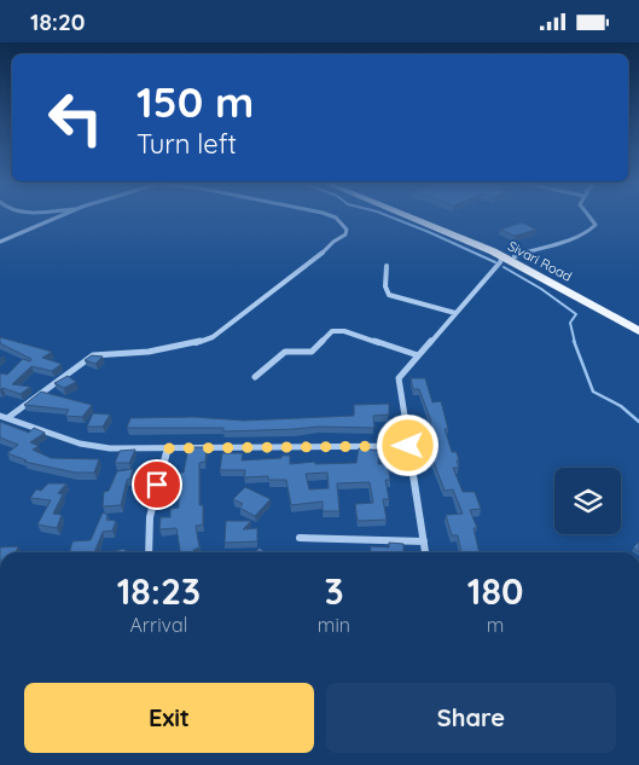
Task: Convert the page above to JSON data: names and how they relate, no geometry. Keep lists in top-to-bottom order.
{
  "streets": {
    "main road": ["Sivari Road"]
  },
  "page": {
    "status": "18:20",
    "turn": ["150 m", "Turn left"],
    "eta": [
      "18:23",
      "Arrival",
      "3",
      "min",
      "180",
      "m"
    ],
    "buttons": ["Exit", "Share"]
  }
}
